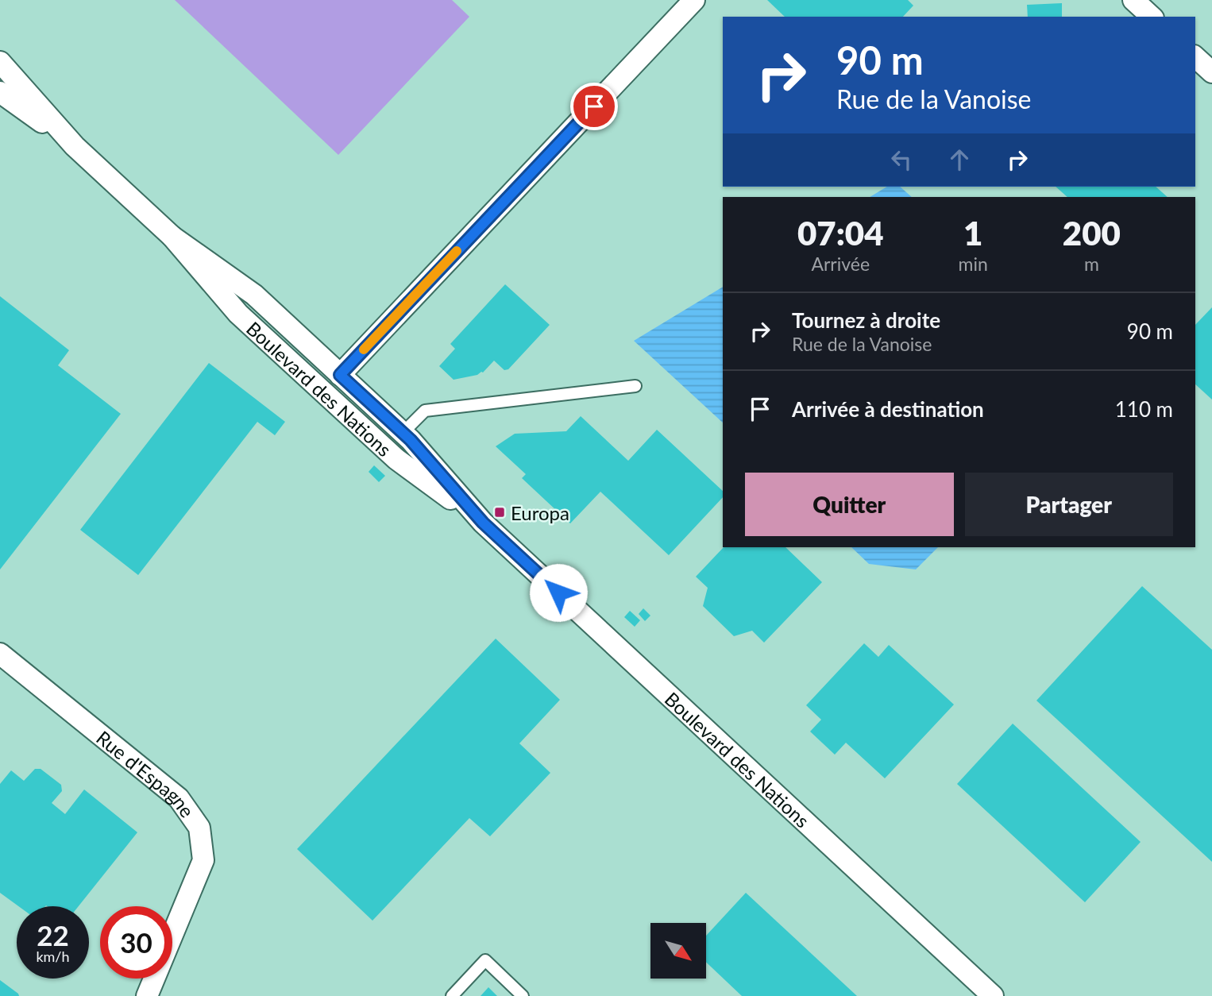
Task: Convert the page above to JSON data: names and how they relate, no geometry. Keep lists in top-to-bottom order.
{
  "streets": {
    "street": ["Boulevard des Nations", "Rue d'Espagne"]
  },
  "places": {
    "transit": ["Europa"]
  },
  "north": "bottom right",
  "page": {
    "turn": ["90 m", "Rue de la Vanoise"],
    "eta": [
      "07:04",
      "Arrivée",
      "1",
      "min",
      "200",
      "m"
    ],
    "list": [
      {
        "name": "Tournez à droite",
        "note": "Rue de la Vanoise",
        "value": "90 m"
      },
      {
        "name": "Arrivée à destination",
        "value": "110 m"
      }
    ],
    "buttons": ["Quitter", "Partager"],
    "speed": "22 km/h",
    "limit": "30"
  }
}
